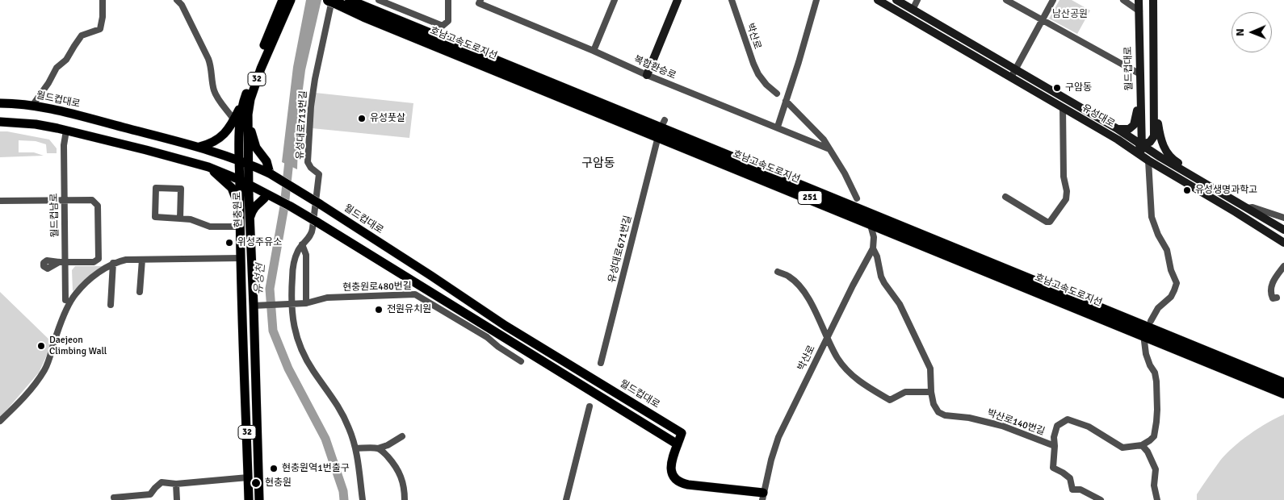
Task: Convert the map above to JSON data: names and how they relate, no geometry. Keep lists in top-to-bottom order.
{
  "streets": {
    "highway": ["호남고속도로지선", "251"],
    "main road": ["월드컵대로", "32", "현충원로"],
    "street": [
      "박산로",
      "복합환승로",
      "유성대로",
      "유성대로713번길",
      "월드컵남로",
      "유성대로671번길",
      "현충원로480번길",
      "박산로140번길"
    ]
  },
  "crossings": [
    ["박산로", "박산로140번길"],
    ["호남고속도로지선", "유성대로713번길"],
    ["월드컵대로", "유성대로"],
    ["월드컵대로", "현충원로"],
    ["유성대로713번길", "현충원로480번길"],
    ["현충원로", "현충원로480번길"]
  ],
  "districts": ["구암동"],
  "water": ["유성천"],
  "parks": ["남산공원"],
  "places": [
    "구암동",
    "유성풋살",
    "유성생명과학고",
    "위성주유소",
    "전원유치원",
    "Daejeon Climbing Wall",
    "현충원역1번출구",
    "현충원"
  ],
  "north": "left"
}
